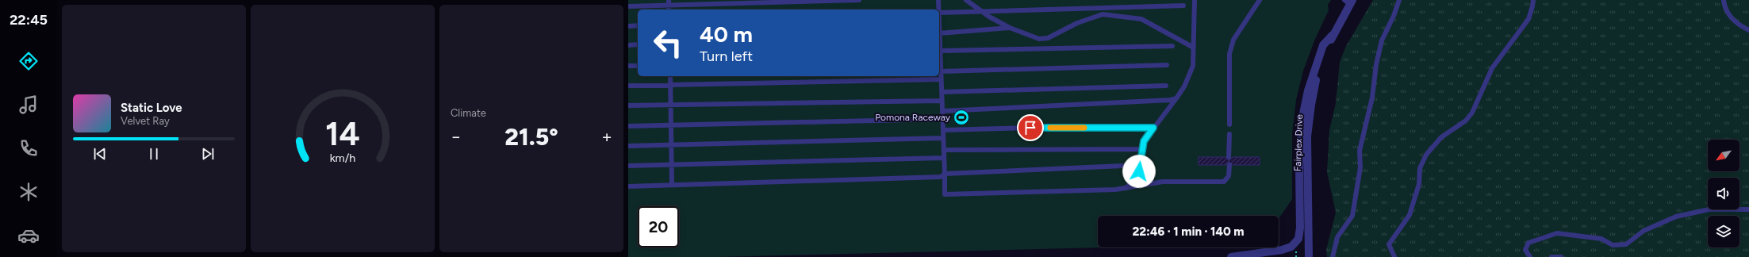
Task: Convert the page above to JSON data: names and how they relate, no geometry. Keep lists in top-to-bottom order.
{
  "streets": {
    "street": ["Fairplex Drive"]
  },
  "places": {
    "sports": ["Pomona Raceway"]
  },
  "north": "bottom left",
  "page": {
    "tabs": "22:45",
    "tile": "Climate",
    "turn": ["40 m", "Turn left"],
    "song": ["Static Love", "Velvet Ray"],
    "heat": ["−", "21.5°", "+"],
    "limit": "20",
    "trip": "22:46 · 1 min · 140 m",
    "gauge": ["14", "km/h"]
  }
}
